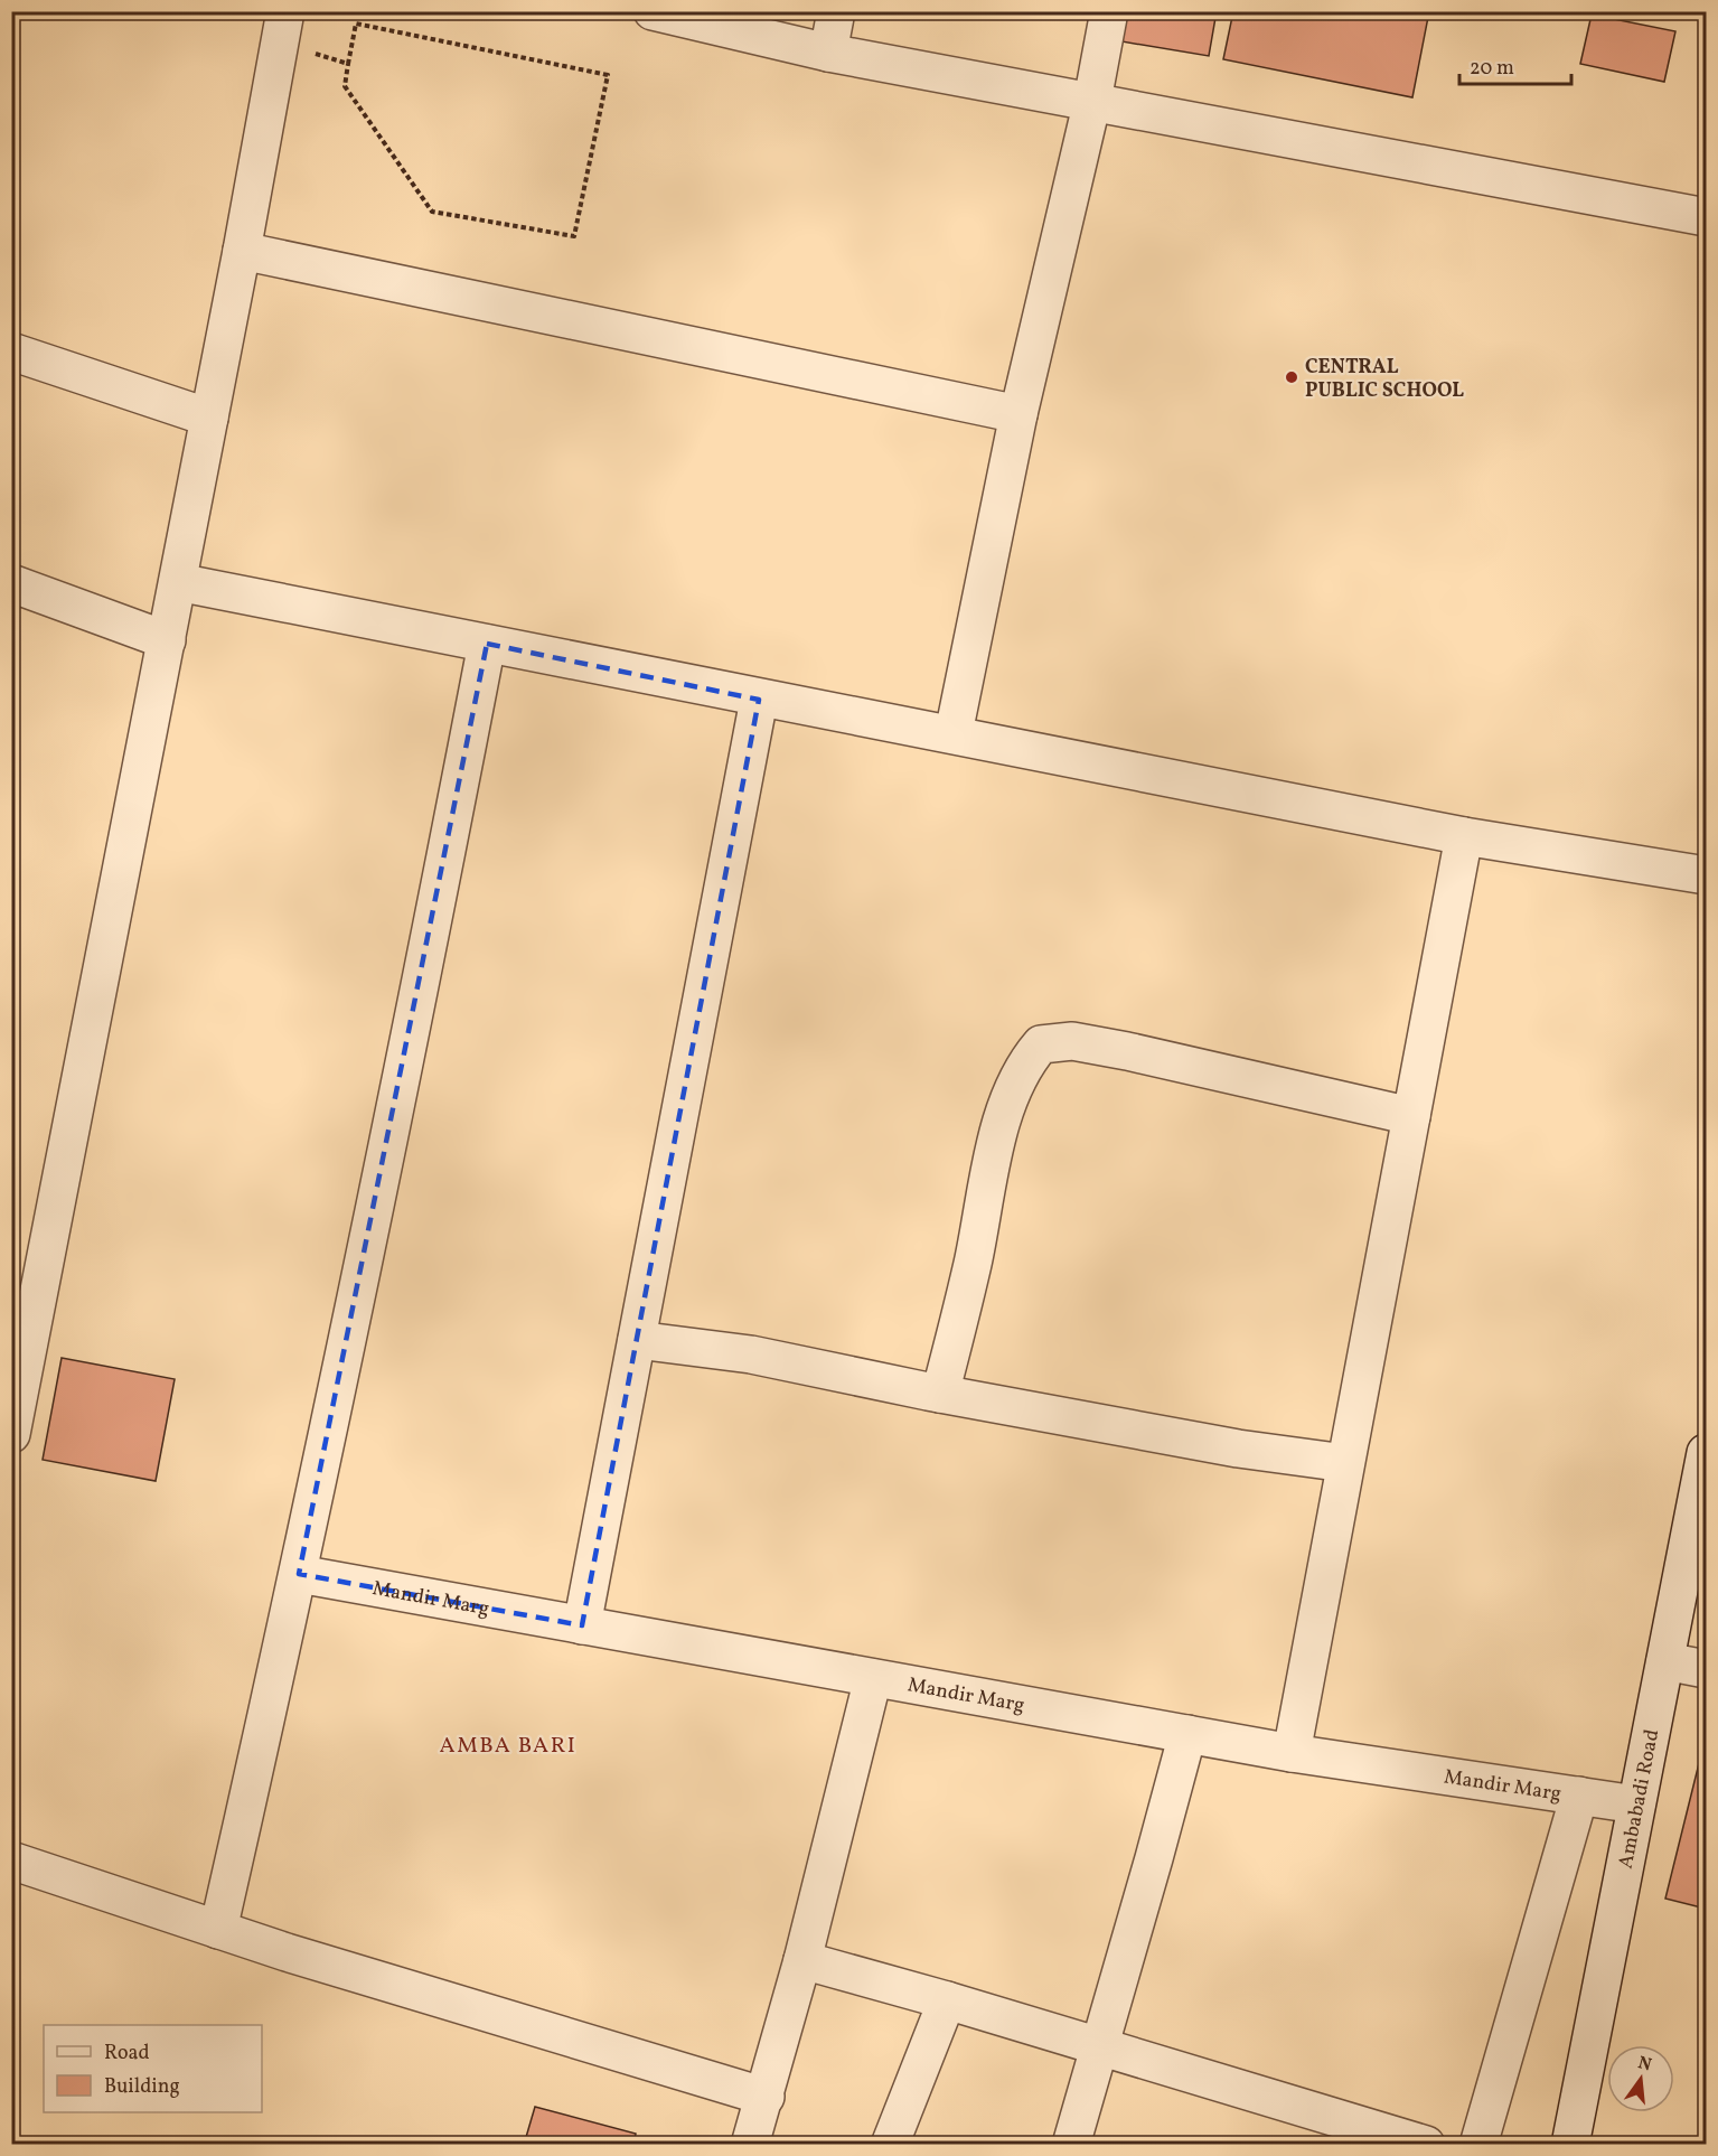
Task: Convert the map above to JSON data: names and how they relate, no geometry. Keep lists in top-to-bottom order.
{
  "streets": {
    "street": ["Mandir Marg", "Ambabadi Road"]
  },
  "crossings": [
    ["Mandir Marg", "Ambabadi Road"]
  ],
  "districts": ["AMBA BARI"],
  "places": ["CENTRAL PUBLIC SCHOOL"],
  "legend": ["Road", "Building"],
  "scale_bar": "20 m",
  "north": "top"
}
